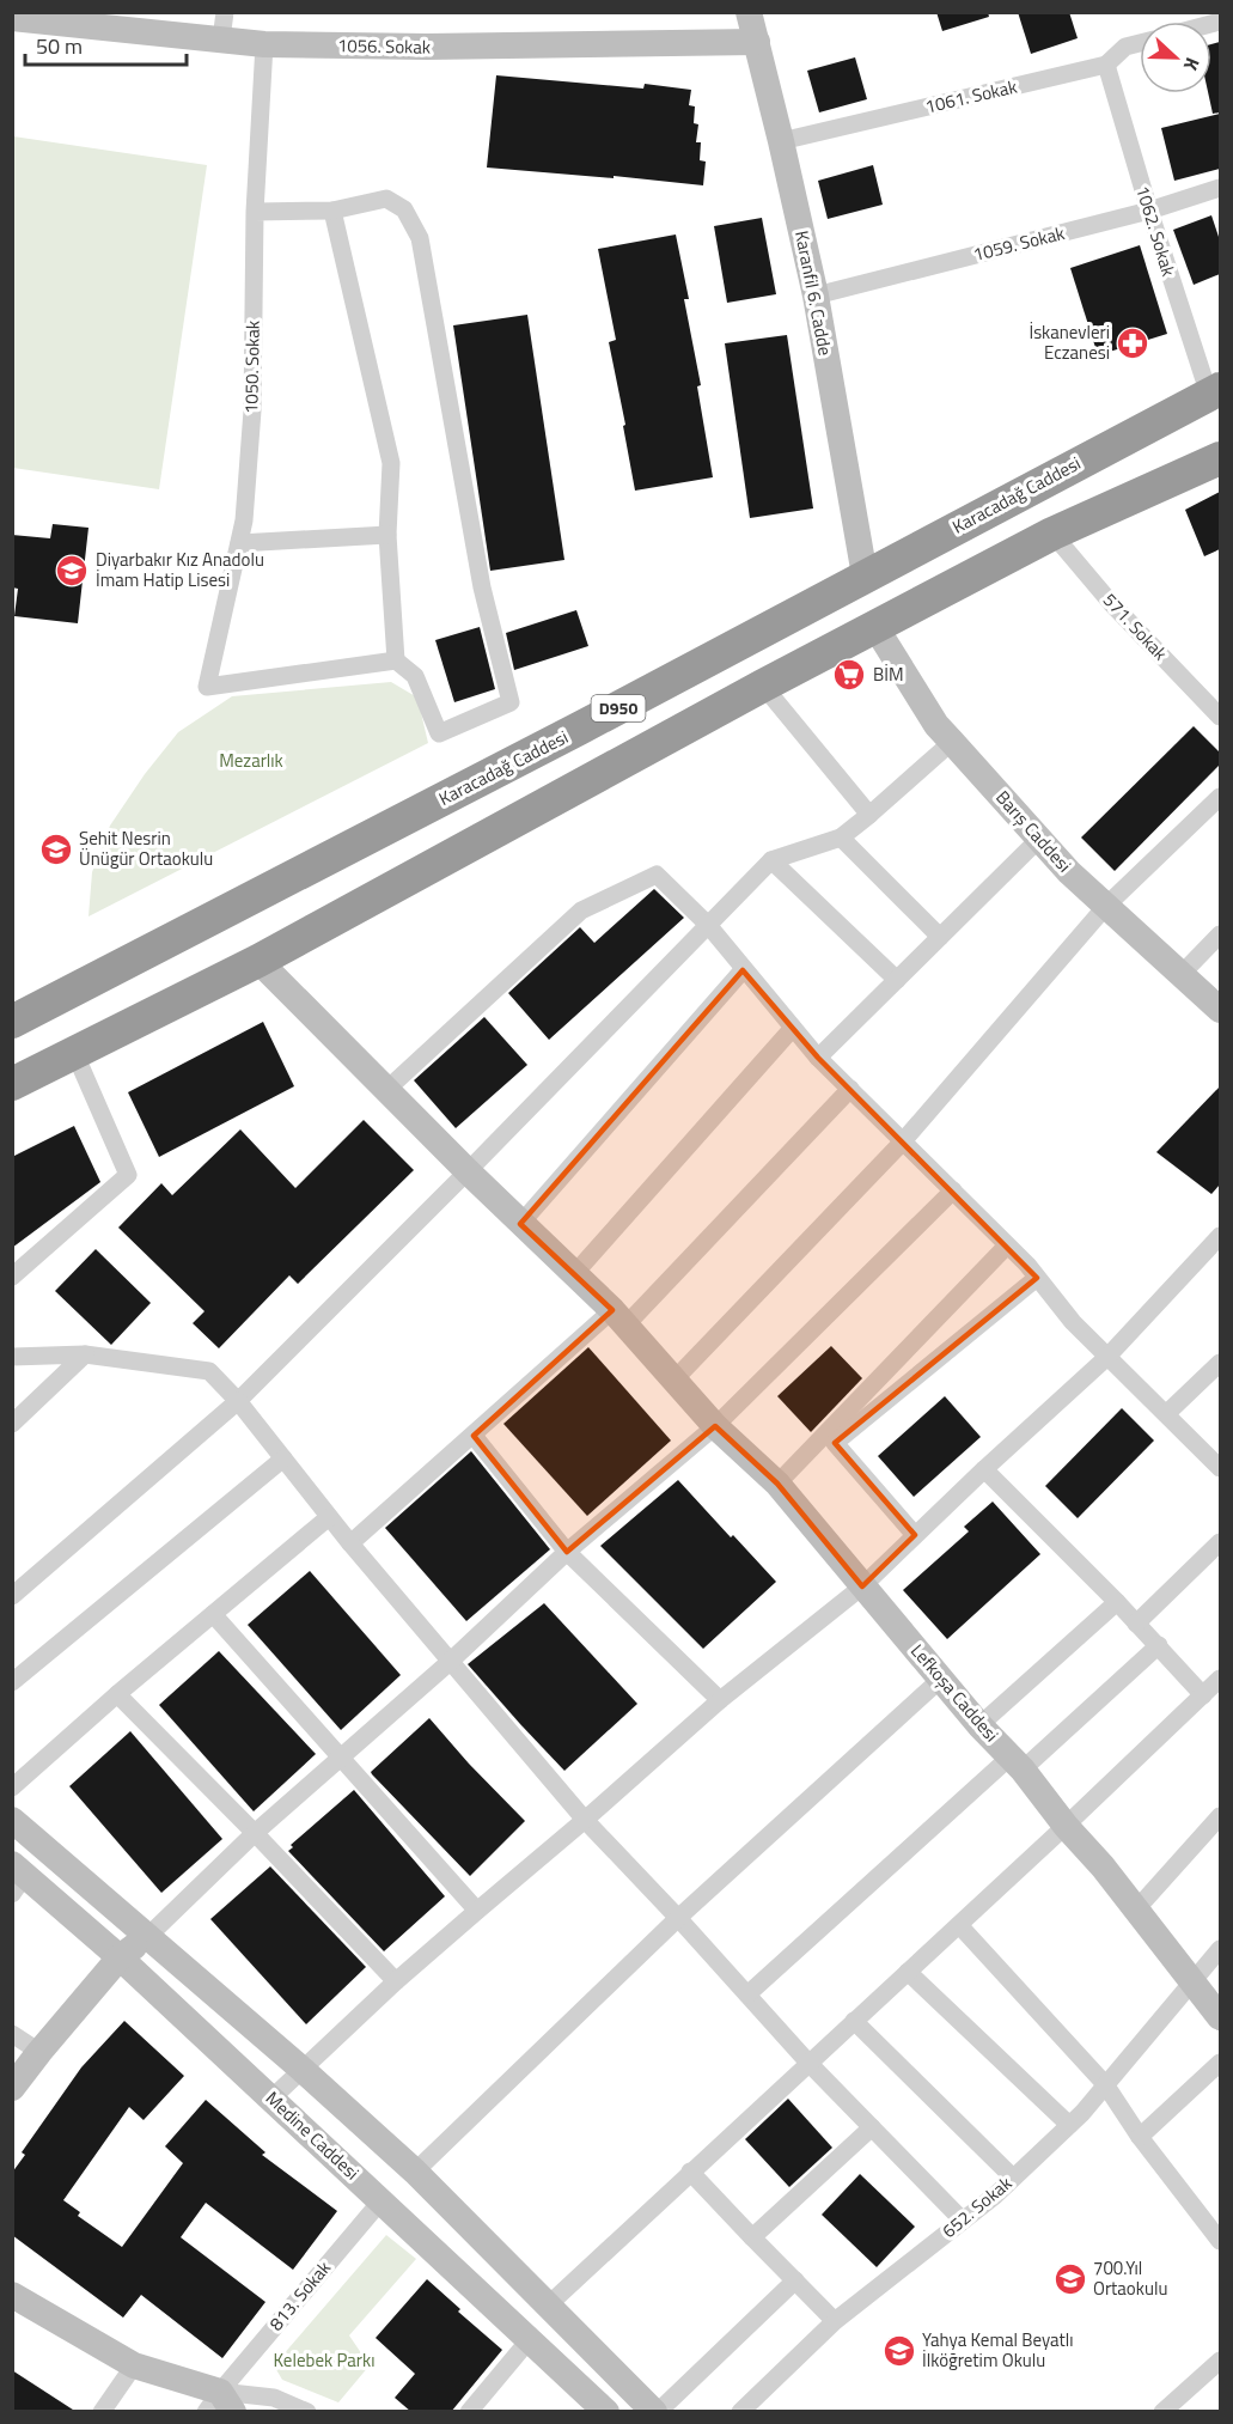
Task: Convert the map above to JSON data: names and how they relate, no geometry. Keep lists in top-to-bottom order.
{
  "streets": {
    "highway": ["Karacadağ Caddesi", "D950"],
    "street": [
      "1056. Sokak",
      "1061. Sokak",
      "1062. Sokak",
      "1059. Sokak",
      "Karanfil 6. Cadde",
      "1050. Sokak",
      "571. Sokak",
      "Barış Caddesi",
      "Lefkoşa Caddesi",
      "Medine Caddesi",
      "652. Sokak",
      "813. Sokak"
    ]
  },
  "crossings": [
    ["1056. Sokak", "Karanfil 6. Cadde"],
    ["1056. Sokak", "1050. Sokak"],
    ["1061. Sokak", "1062. Sokak"],
    ["1061. Sokak", "Karanfil 6. Cadde"],
    ["1062. Sokak", "1059. Sokak"],
    ["1062. Sokak", "Karacadağ Caddesi"],
    ["1059. Sokak", "Karanfil 6. Cadde"],
    ["Karanfil 6. Cadde", "Karacadağ Caddesi"],
    ["571. Sokak", "D950"],
    ["D950", "Barış Caddesi"],
    ["D950", "Lefkoşa Caddesi"],
    ["Lefkoşa Caddesi", "652. Sokak"],
    ["Medine Caddesi", "813. Sokak"]
  ],
  "parks": ["Mezarlık", "Kelebek Parkı"],
  "places": {
    "pharmacy": ["İskanevleri Eczanesi"],
    "school or university": [
      "Diyarbakır Kız Anadolu İmam Hatip Lisesi",
      "Şehit Nesrin Ünügür Ortaokulu",
      "700.Yıl Ortaokulu",
      "Yahya Kemal Beyatlı İlköğretim Okulu"
    ],
    "supermarket": ["BİM"]
  },
  "scale_bar": "50 m",
  "north": "right"
}
